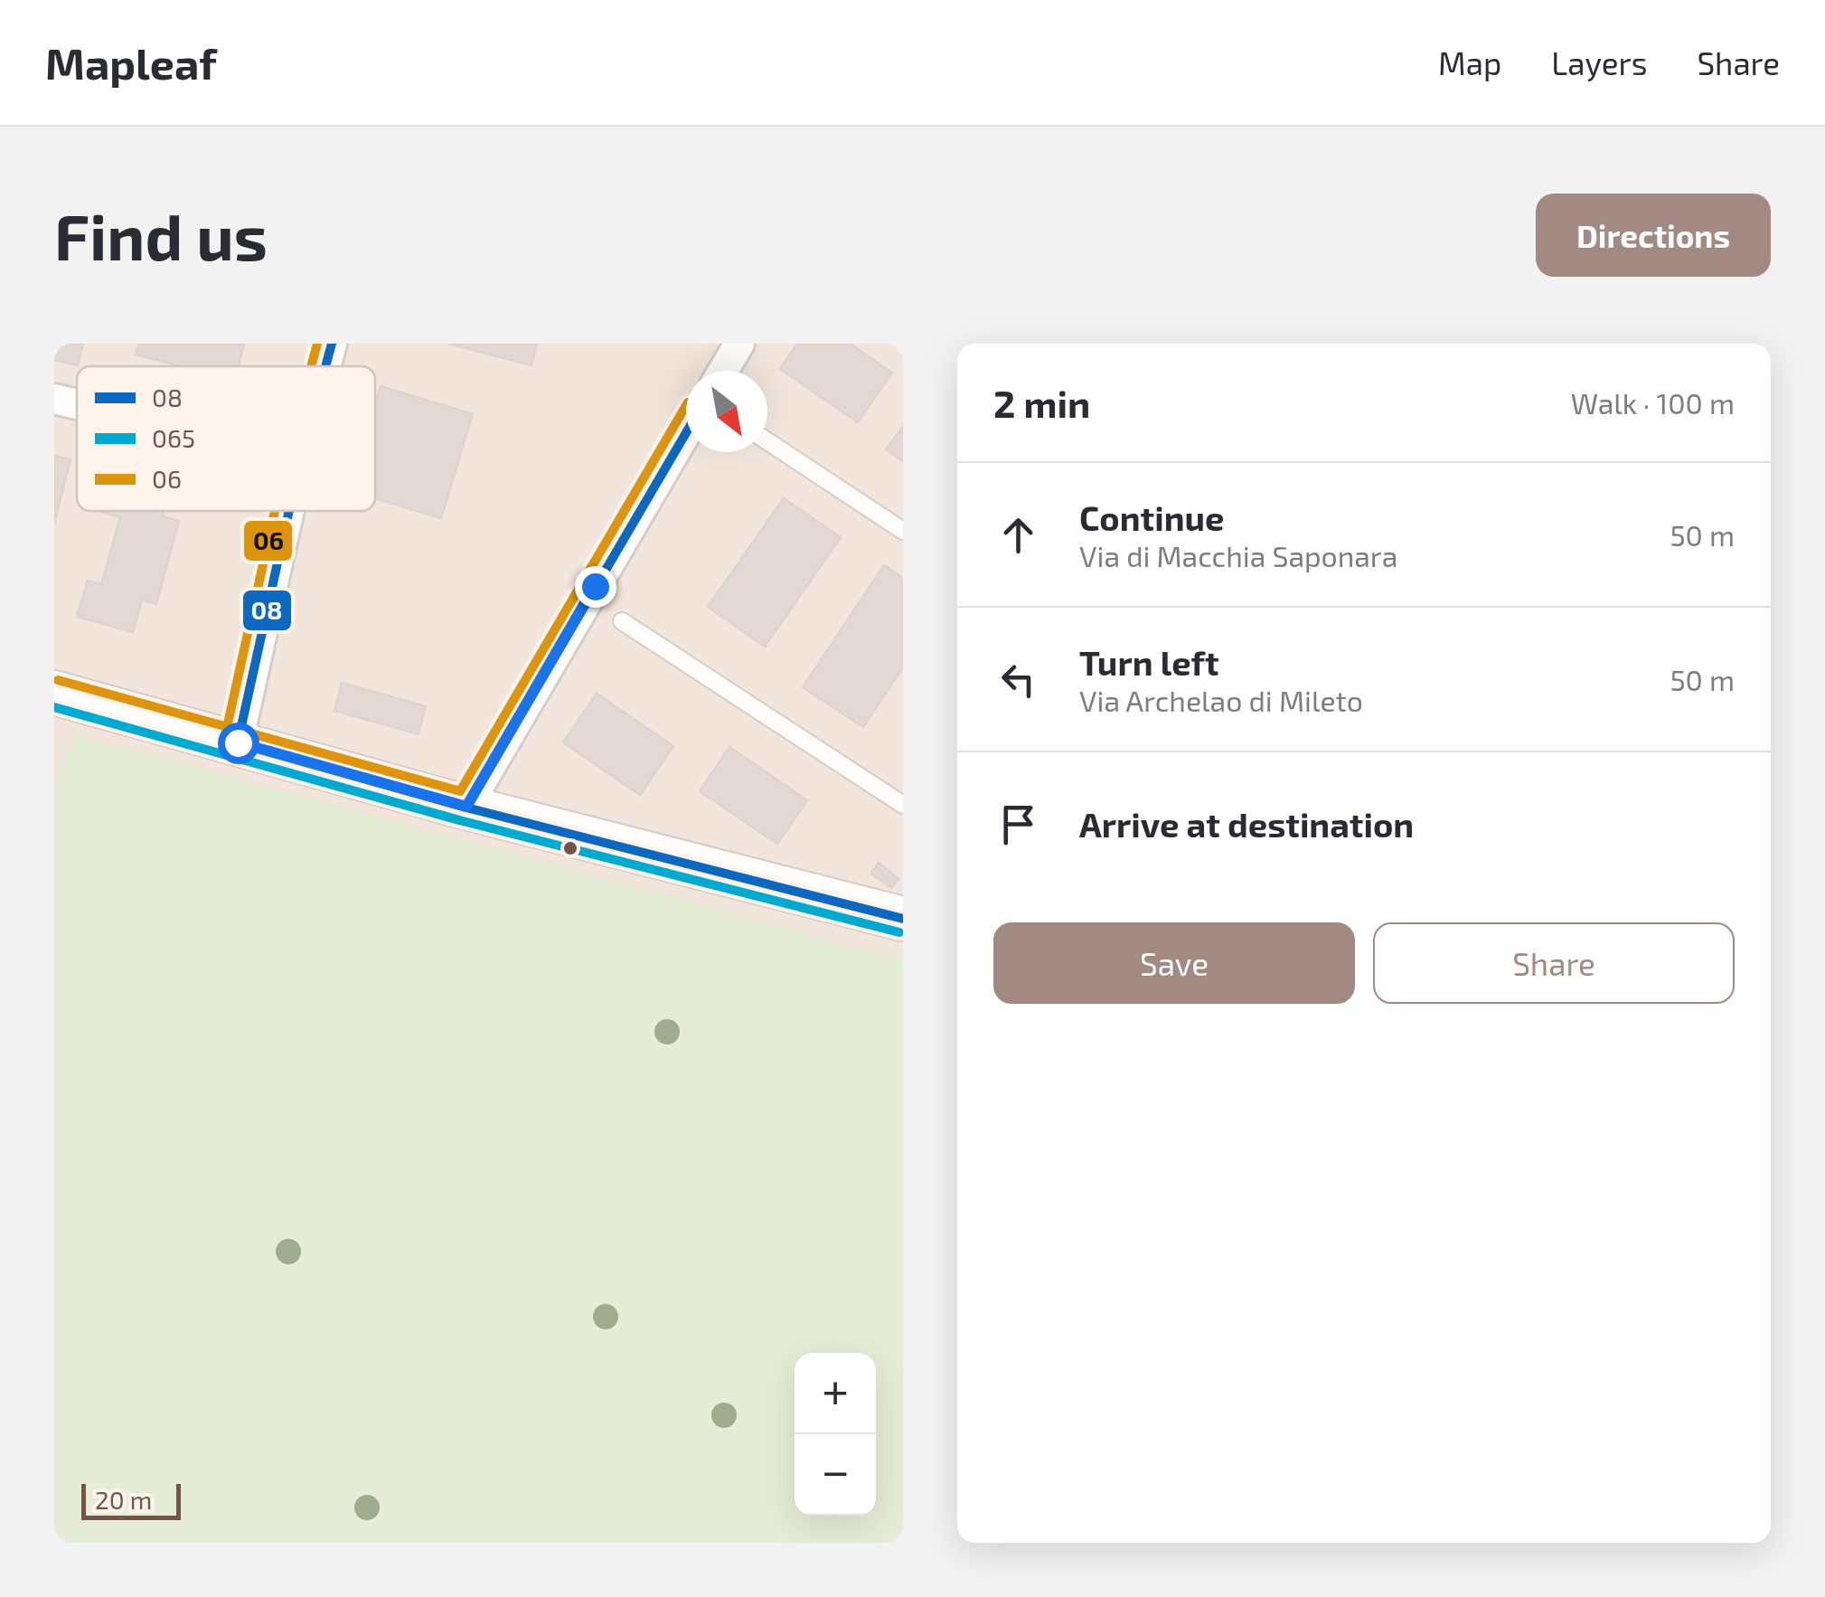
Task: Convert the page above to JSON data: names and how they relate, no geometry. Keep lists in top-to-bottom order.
{
  "lines": ["transit line 08", "transit line 06", "transit line 065"],
  "legend": ["08", "065", "06"],
  "scale_bar": "20 m",
  "north": "bottom right",
  "page": {
    "header": "Mapleaf",
    "nav": ["Map", "Layers", "Share"],
    "buttons": [
      "Directions",
      ["Save", "Share"]
    ],
    "title": "Find us",
    "heading": ["2 min", "Walk · 100 m"],
    "list": [
      ["Continue", "Via di Macchia Saponara", "50 m"],
      ["Turn left", "Via Archelao di Mileto", "50 m"],
      "Arrive at destination"
    ],
    "map_buttons": ["+", "−"],
    "scale": "20 m"
  }
}
